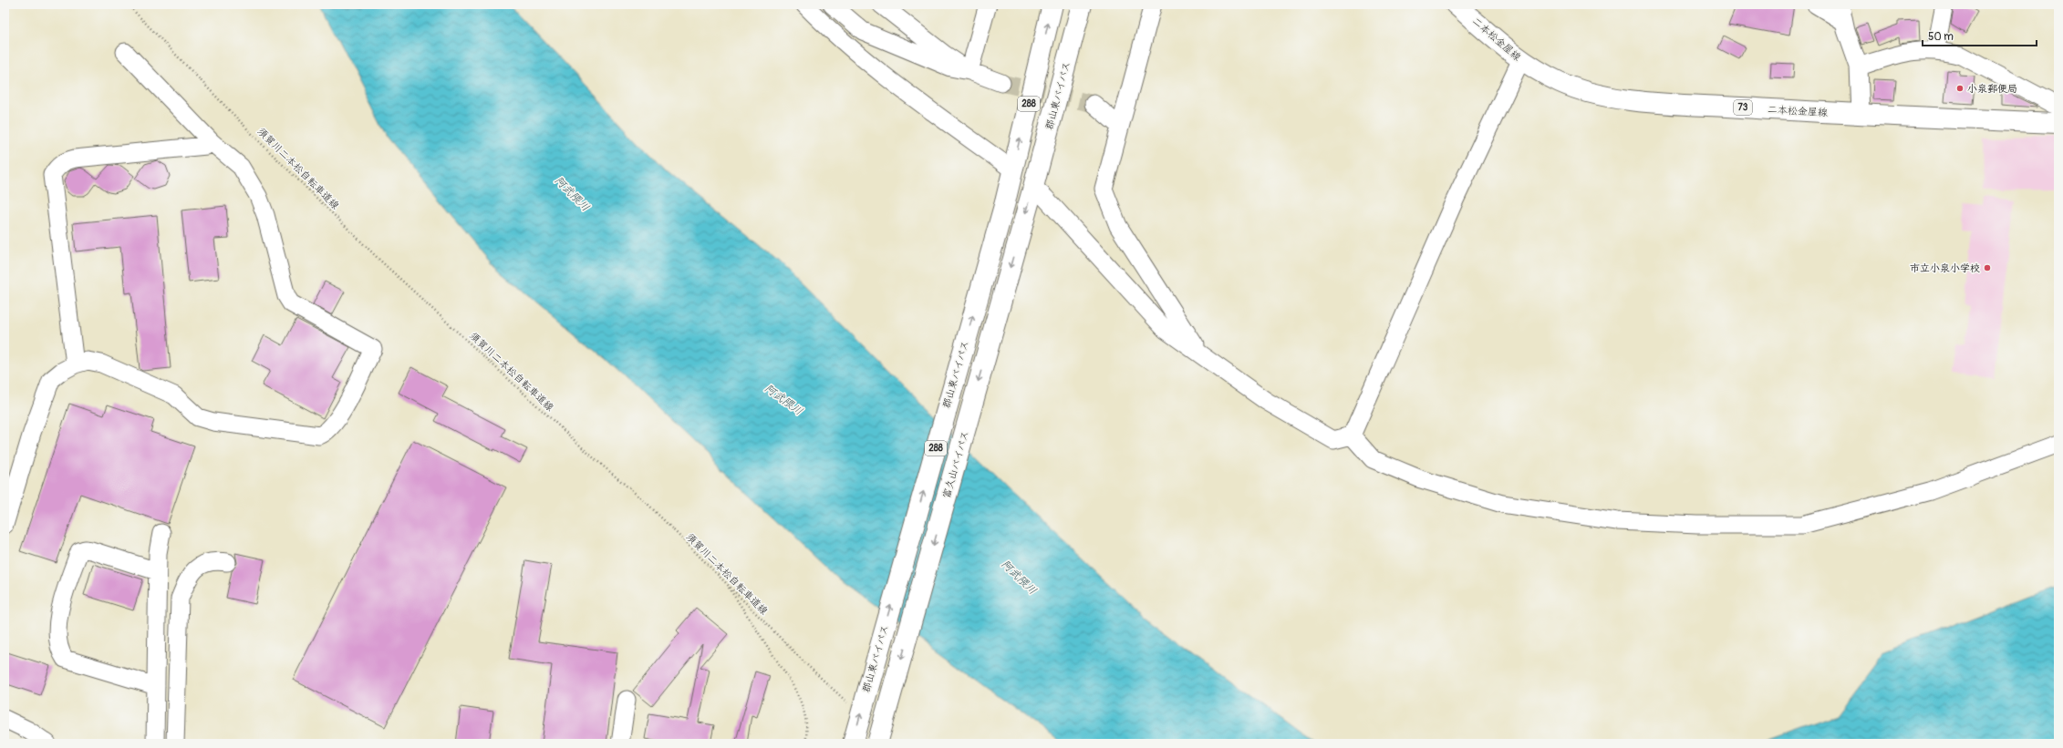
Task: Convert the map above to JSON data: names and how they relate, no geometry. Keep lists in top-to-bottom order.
{
  "streets": {
    "main road": [
      "二本松金屋線",
      "郡山東バイパス",
      "288",
      "73",
      "富久山バイパス"
    ],
    "path": ["須賀川二本松自転車道線"]
  },
  "crossings": [
    ["郡山東バイパス", "富久山バイパス"]
  ],
  "one_way": ["郡山東バイパス", "富久山バイパス"],
  "water": ["阿武隈川"],
  "places": ["小泉郵便局", "市立小泉小学校"],
  "scale_bar": "50 m"
}
